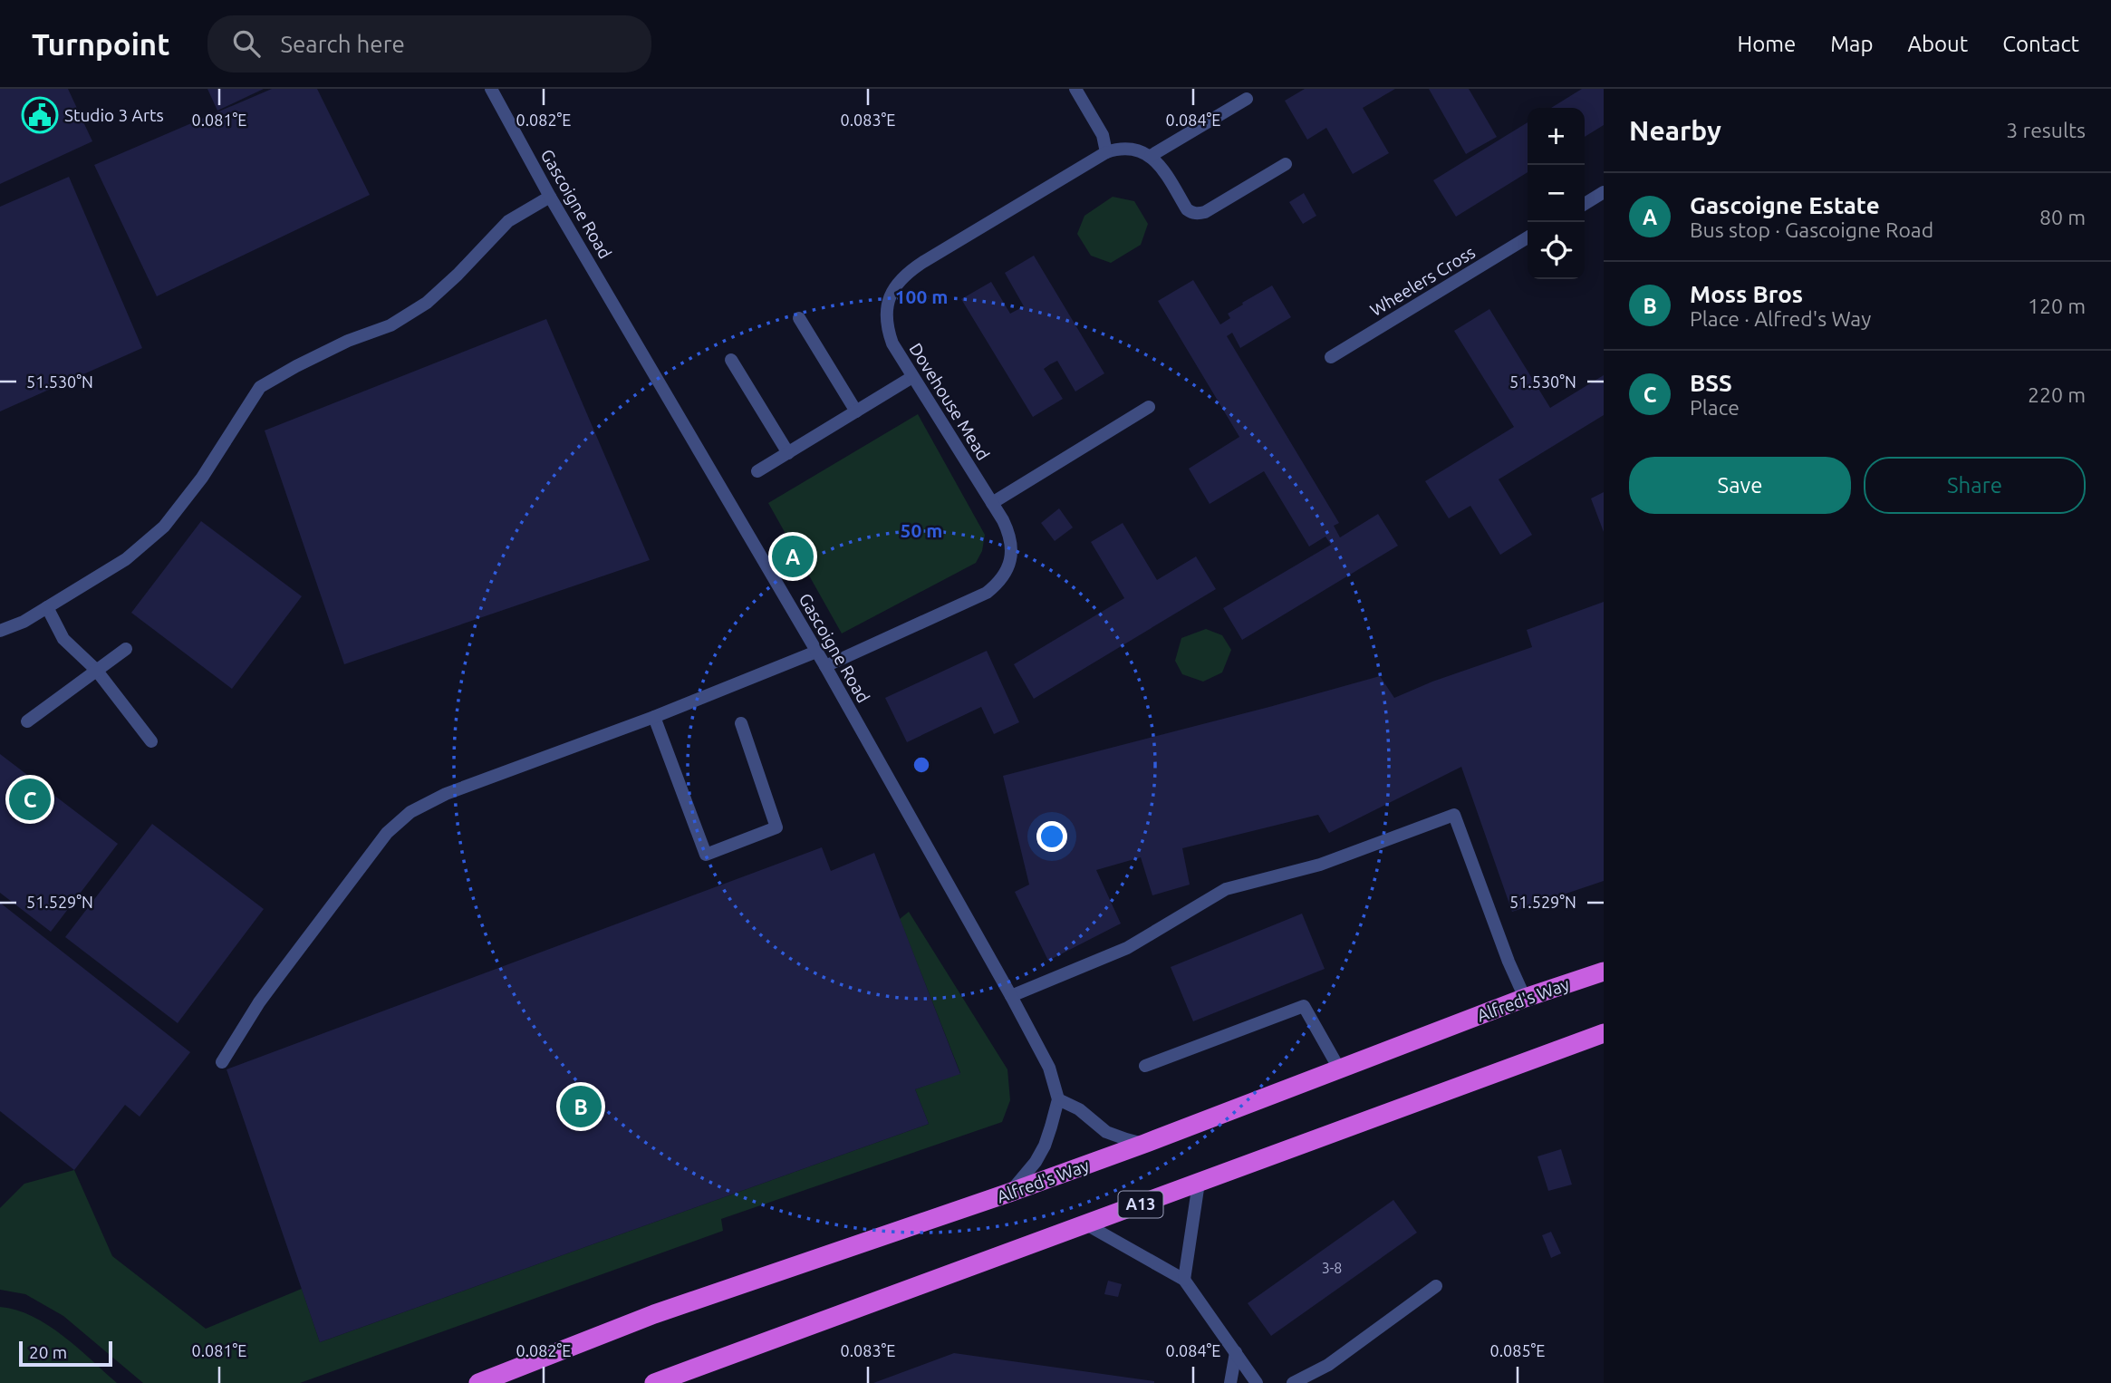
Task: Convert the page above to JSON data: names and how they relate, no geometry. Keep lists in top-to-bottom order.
{
  "streets": {
    "highway": ["Alfred's Way", "A13"],
    "street": ["Gascoigne Road", "Wheelers Cross", "Dovehouse Mead"]
  },
  "crossings": [
    ["Gascoigne Road", "Dovehouse Mead"]
  ],
  "places": {
    "public building": ["Studio 3 Arts"]
  },
  "house_numbers": ["3-8"],
  "scale_bar": "20 m",
  "page": {
    "header": "Turnpoint",
    "search": "Search here",
    "nav": [
      "Home",
      "Map",
      "About",
      "Contact"
    ],
    "heading": ["Nearby", "3 results"],
    "map_buttons": ["+", "−"],
    "list": [
      {
        "mark": "A",
        "name": "Gascoigne Estate",
        "note": "Bus stop · Gascoigne Road",
        "value": "80 m"
      },
      {
        "mark": "B",
        "name": "Moss Bros",
        "note": "Place · Alfred's Way",
        "value": "120 m"
      },
      {
        "mark": "C",
        "name": "BSS",
        "note": "Place",
        "value": "220 m"
      }
    ],
    "buttons": ["Save", "Share"],
    "pins": ["A", "C", "B"],
    "scale": "20 m"
  },
  "coordinates": [
    "0.081°E",
    "0.082°E",
    "0.083°E",
    "0.084°E",
    "51.530°N",
    "51.529°N",
    "0.085°E"
  ],
  "rings": ["100 m", "50 m"]
}
